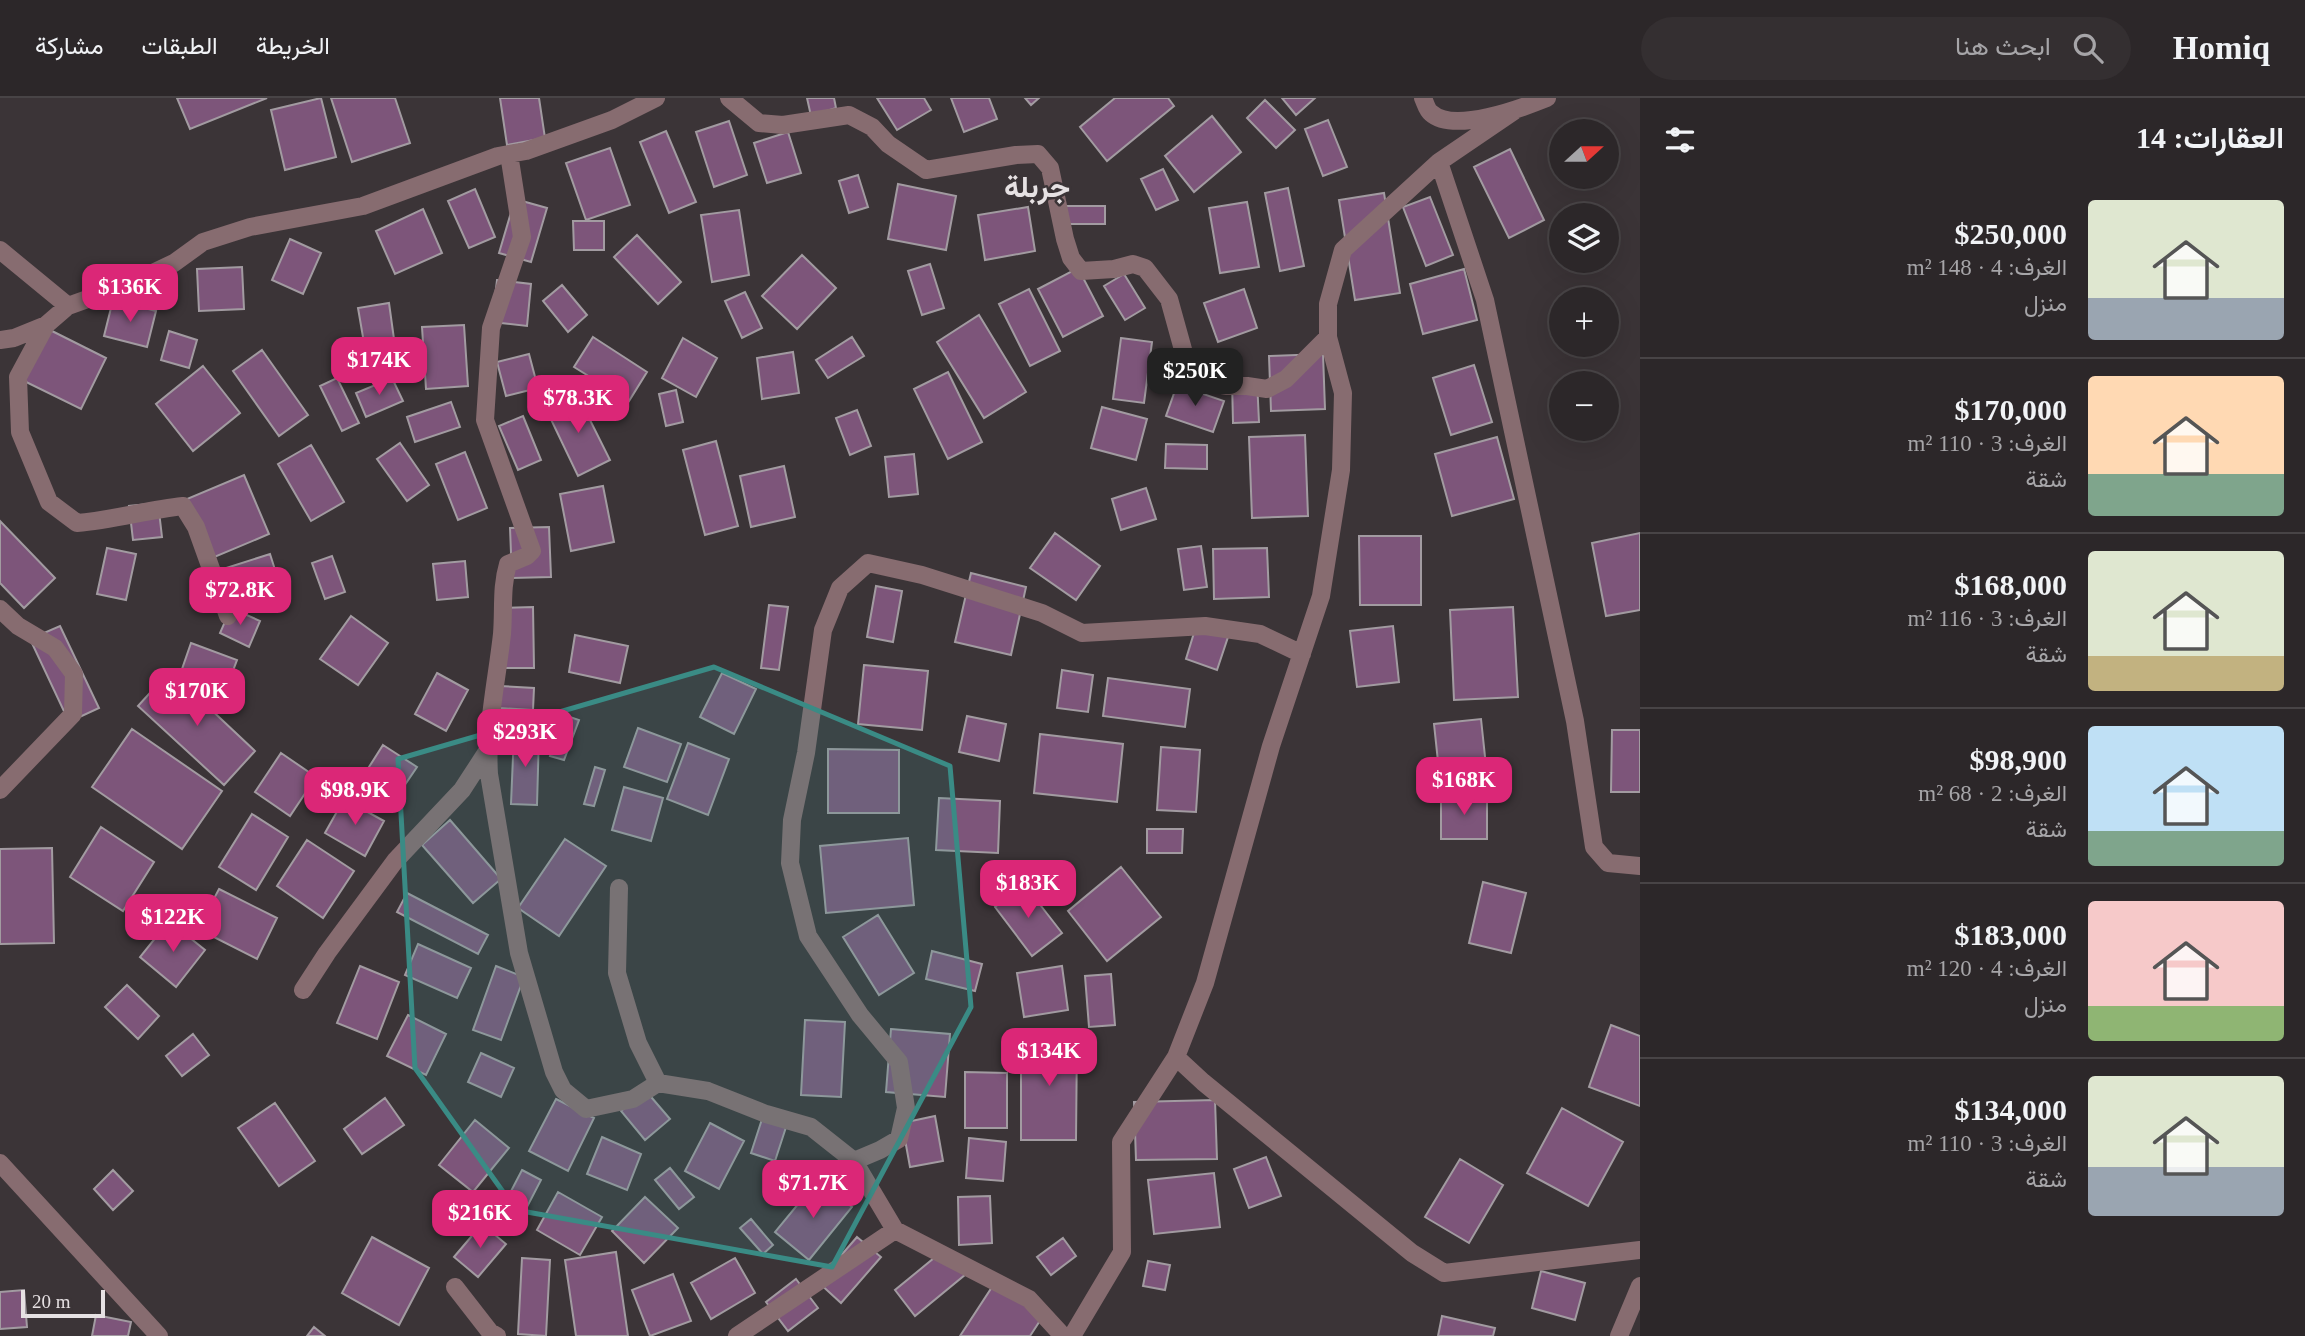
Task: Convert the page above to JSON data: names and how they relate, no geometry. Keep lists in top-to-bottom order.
{
  "districts": ["جربلة"],
  "scale_bar": "20 m",
  "north": "right",
  "page": {
    "header": "Homiq",
    "search": "ابحث هنا",
    "nav": ["الخريطة", "الطبقات", "مشاركة"],
    "heading": "العقارات: 14",
    "map_buttons": ["+", "−"],
    "list": [
      {
        "name": "$250,000",
        "note": "الغرف: 4 · 148 m² · منزل"
      },
      {
        "name": "$170,000",
        "note": "الغرف: 3 · 110 m² · شقة"
      },
      {
        "name": "$168,000",
        "note": "الغرف: 3 · 116 m² · شقة"
      },
      {
        "name": "$98,900",
        "note": "الغرف: 2 · 68 m² · شقة"
      },
      {
        "name": "$183,000",
        "note": "الغرف: 4 · 120 m² · منزل"
      },
      {
        "name": "$134,000",
        "note": "الغرف: 3 · 110 m² · شقة"
      }
    ],
    "price": [
      "$136K",
      "$174K",
      "$250K",
      "$78.3K",
      "$72.8K",
      "$170K",
      "$293K",
      "$168K",
      "$98.9K",
      "$183K",
      "$122K",
      "$134K",
      "$71.7K",
      "$216K"
    ],
    "scale": "20 m"
  }
}
